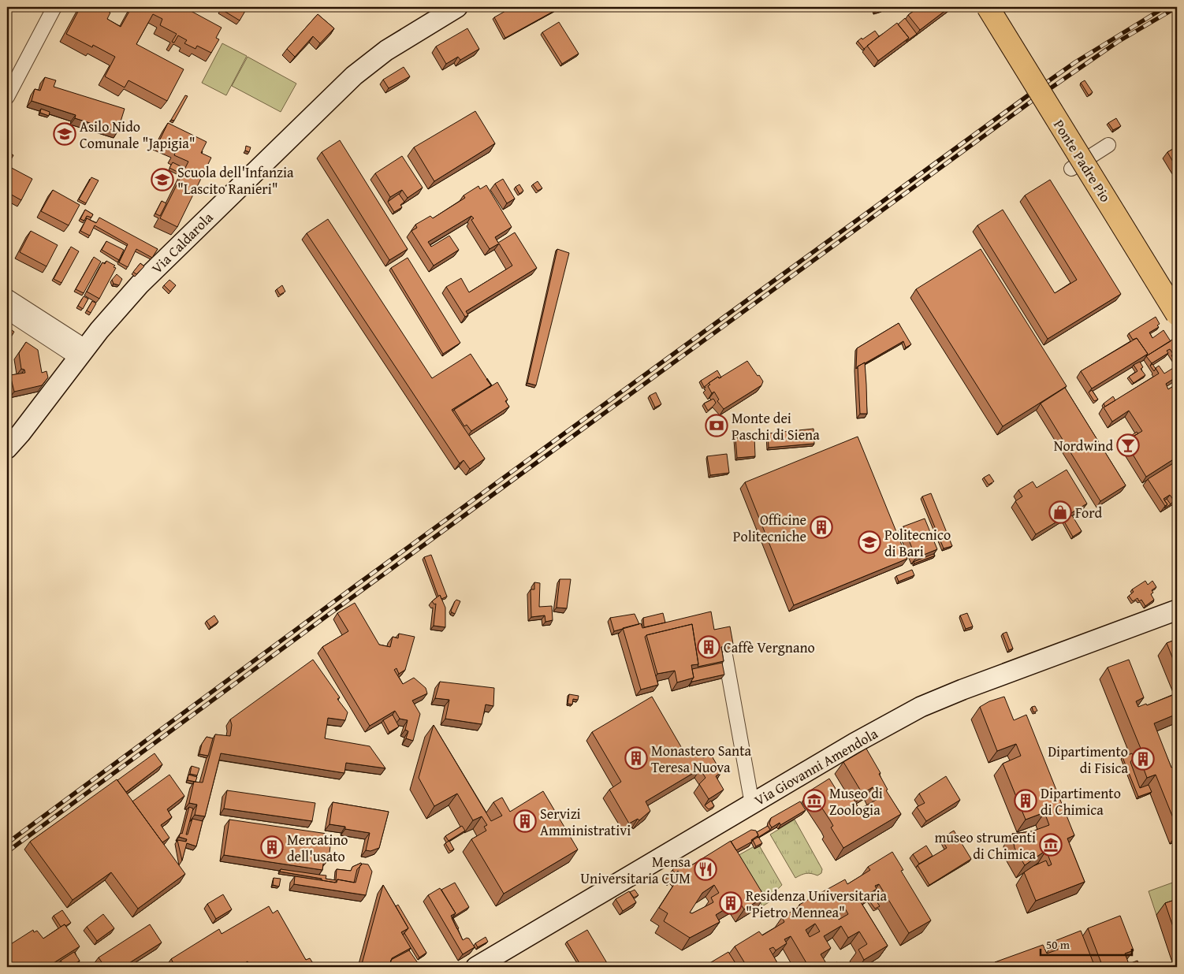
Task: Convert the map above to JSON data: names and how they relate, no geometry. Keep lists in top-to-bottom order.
{
  "streets": {
    "main road": ["Ponte Padre Pio", "Via Caldarola", "Via Giovanni Amendola"]
  },
  "places": {
    "school or university": ["Asilo Nido Comunale \"Japigia\"", "Scuola dell'Infanzia \"Lascito Ranieri\"", "Politecnico di Bari"],
    "bank": ["Monte dei Paschi di Siena"],
    "bar": ["Nordwind"],
    "shop": ["Ford"],
    "building": [
      "Officine Politecniche",
      "Caffè Vergnano",
      "Monastero Santa Teresa Nuova",
      "Dipartimento di Fisica",
      "Dipartimento di Chimica",
      "Servizi Amministrativi",
      "Mercatino dell'usato",
      "Residenza Universitaria \"Pietro Mennea\""
    ],
    "museum": ["Museo di Zoologia", "museo strumenti di Chimica"],
    "restaurant": ["Mensa Universitaria CUM"]
  },
  "scale_bar": "50 m"
}
